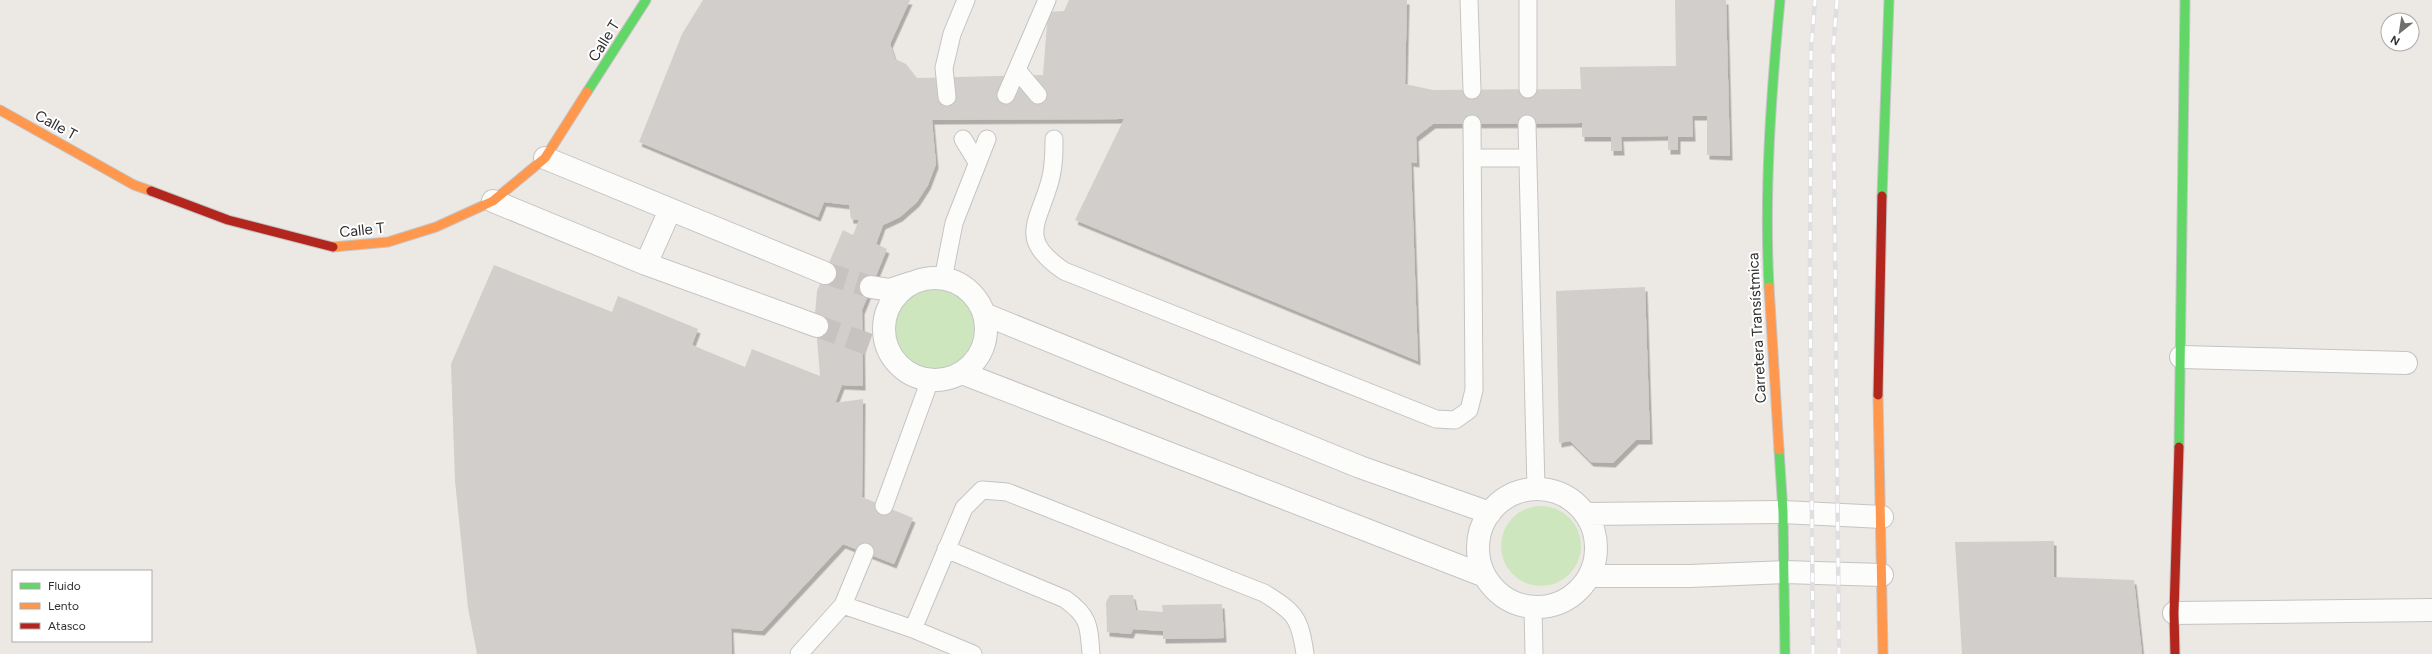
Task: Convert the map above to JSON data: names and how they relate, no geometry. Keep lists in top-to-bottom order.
{
  "streets": {
    "street": ["Calle T", "Carretera Transístmica"]
  },
  "legend": ["Fluido", "Lento", "Atasco"],
  "north": "bottom left"
}
